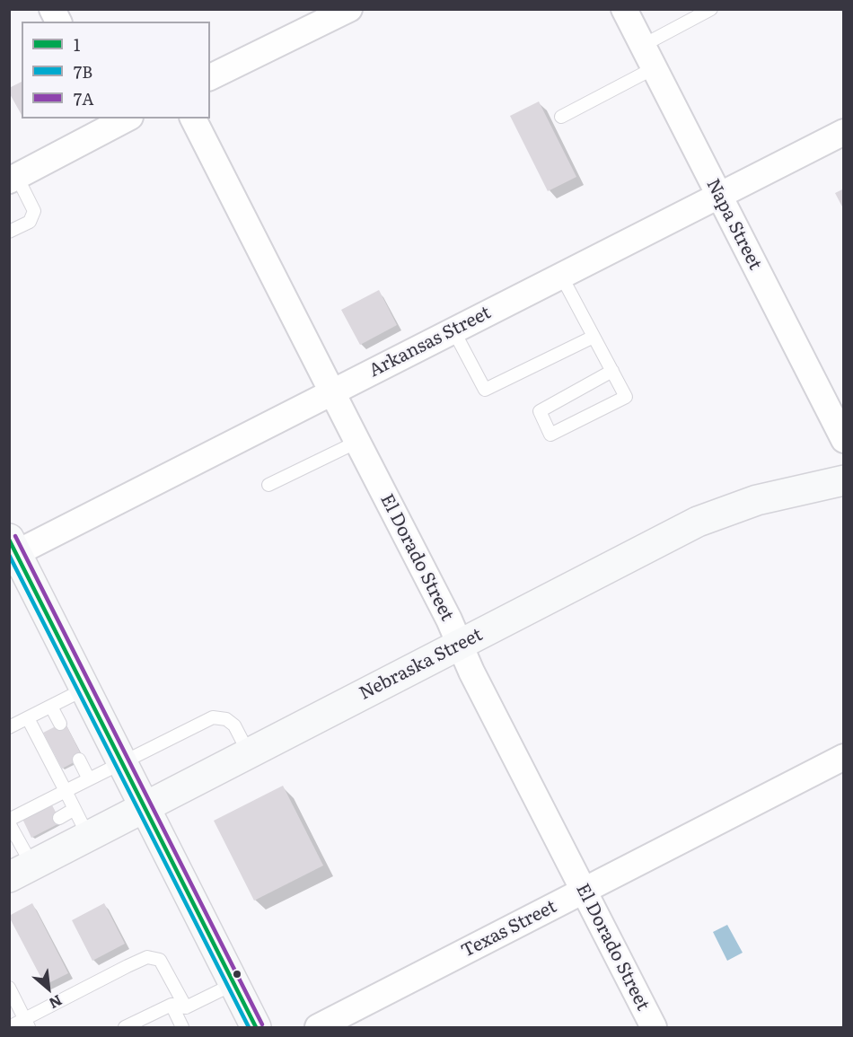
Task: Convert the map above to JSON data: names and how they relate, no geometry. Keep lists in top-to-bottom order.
{
  "streets": {
    "street": [
      "Napa Street",
      "Arkansas Street",
      "El Dorado Street",
      "Nebraska Street",
      "Texas Street"
    ]
  },
  "crossings": [
    ["Napa Street", "Arkansas Street"],
    ["Arkansas Street", "El Dorado Street"],
    ["El Dorado Street", "Nebraska Street"],
    ["El Dorado Street", "Texas Street"]
  ],
  "lines": ["transit line 7A", "transit line 1", "transit line 7B"],
  "legend": ["1", "7B", "7A"],
  "north": "bottom right"
}
